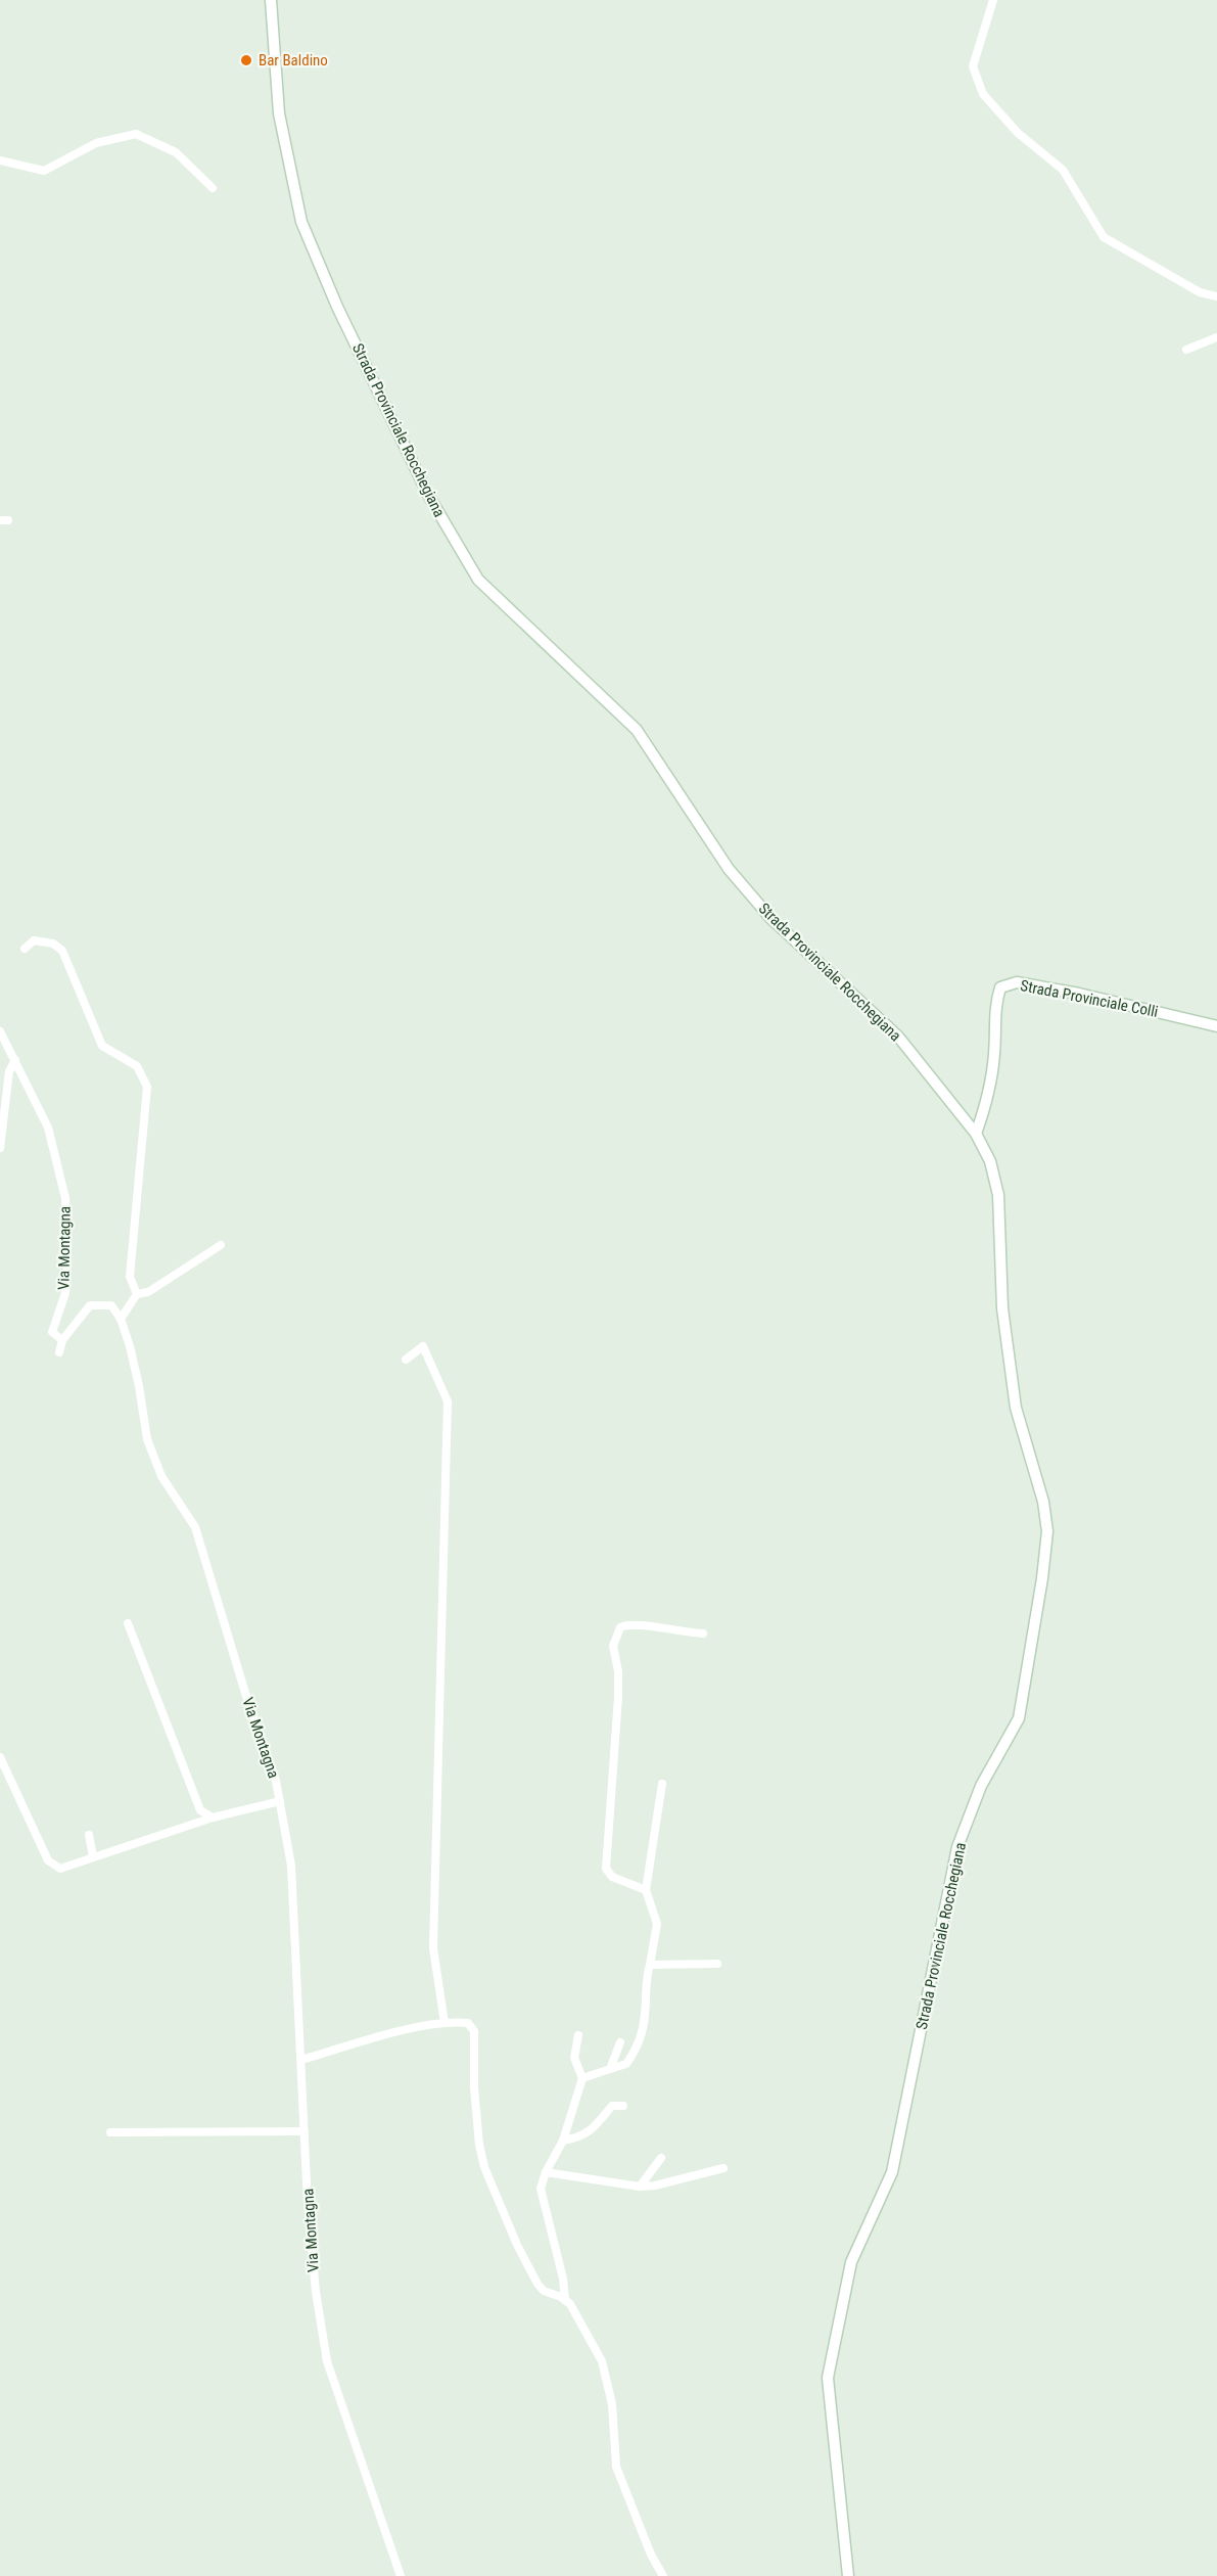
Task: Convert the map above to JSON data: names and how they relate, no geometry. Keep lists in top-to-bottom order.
{
  "streets": {
    "main road": ["Strada Provinciale Rocchegiana", "Strada Provinciale Colli"],
    "street": ["Via Montagna"]
  },
  "crossings": [
    ["Strada Provinciale Rocchegiana", "Strada Provinciale Colli"]
  ],
  "places": ["Bar Baldino"]
}
